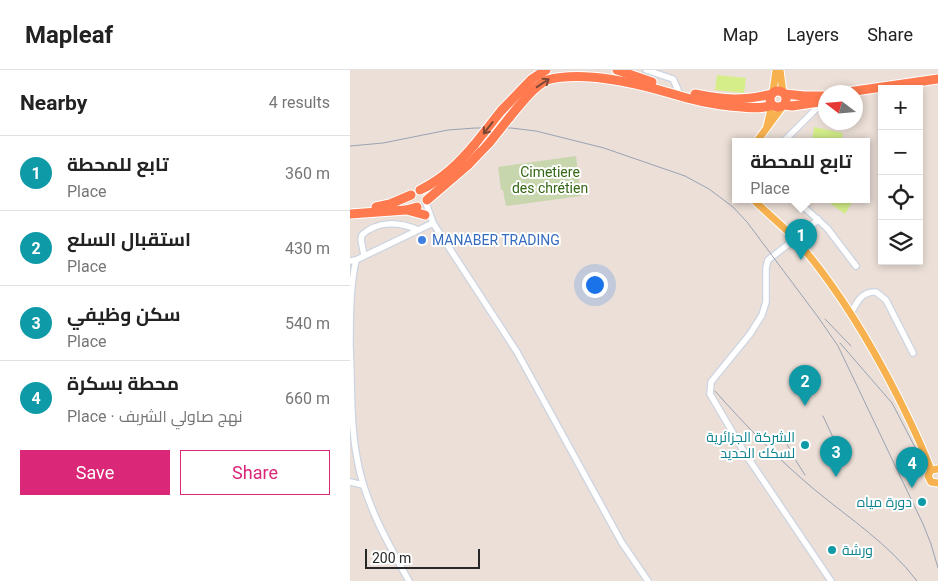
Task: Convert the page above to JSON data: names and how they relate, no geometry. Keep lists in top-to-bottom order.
{
  "parks": ["Cimetiere des chrétien"],
  "places": [
    "MANABER TRADING",
    "الشركة الجزائرية لسكك الحديد",
    "دورة مياه",
    "ورشة"
  ],
  "scale_bar": "200 m",
  "north": "left",
  "page": {
    "header": "Mapleaf",
    "nav": ["Map", "Layers", "Share"],
    "heading": ["Nearby", "4 results"],
    "map_buttons": ["+", "−"],
    "list": [
      {
        "mark": "1",
        "name": "تابع للمحطة",
        "note": "Place",
        "value": "360 m"
      },
      {
        "mark": "2",
        "name": "استقبال السلع",
        "note": "Place",
        "value": "430 m"
      },
      {
        "mark": "3",
        "name": "سكن وظيفي",
        "note": "Place",
        "value": "540 m"
      },
      {
        "mark": "4",
        "name": "محطة بسكرة",
        "note": "Place · نهج صاولي الشربف",
        "value": "660 m"
      }
    ],
    "popup": ["تابع للمحطة", "Place"],
    "pins": [
      "1",
      "2",
      "3",
      "4"
    ],
    "buttons": ["Save", "Share"],
    "scale": "200 m"
  }
}
